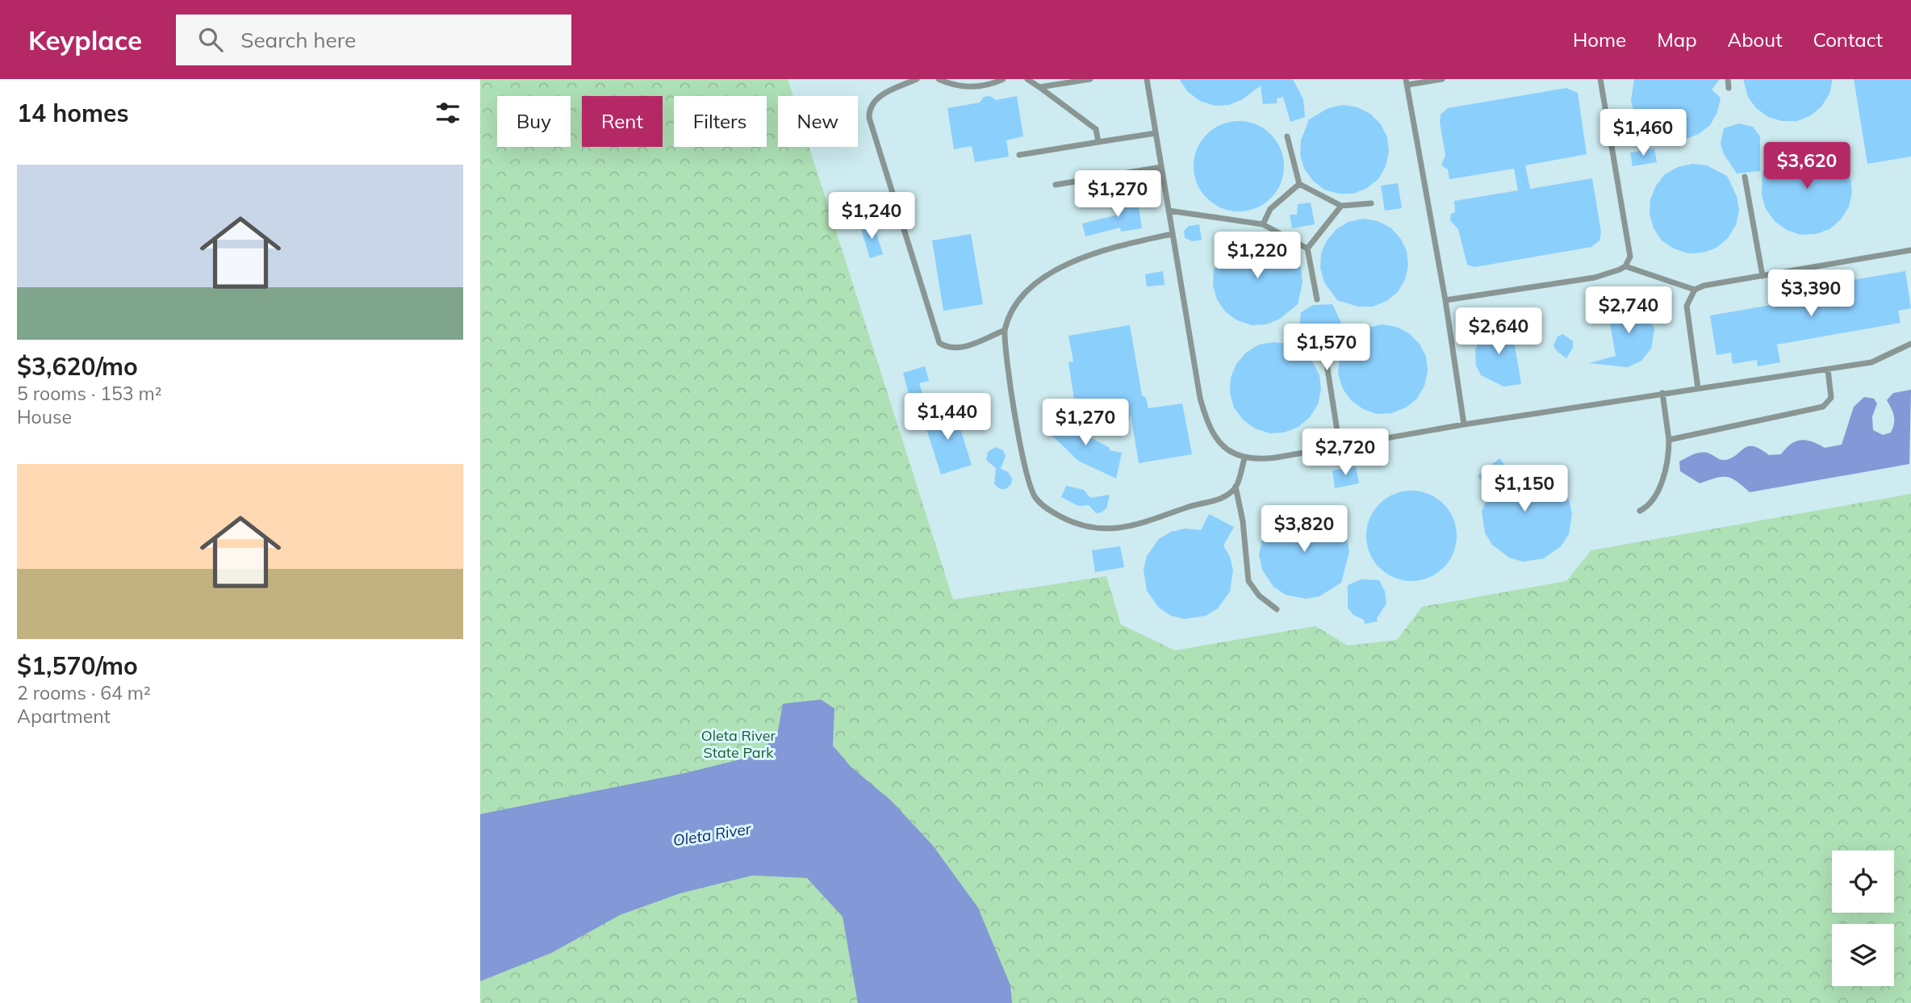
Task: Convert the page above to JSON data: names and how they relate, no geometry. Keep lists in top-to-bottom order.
{
  "water": ["Oleta River"],
  "parks": ["Oleta River State Park"],
  "page": {
    "header": "Keyplace",
    "search": "Search here",
    "nav": [
      "Home",
      "Map",
      "About",
      "Contact"
    ],
    "heading": "14 homes",
    "chip": [
      "Buy",
      "Rent",
      "Filters",
      "New"
    ],
    "price": [
      "$1,460",
      "$3,620",
      "$1,270",
      "$1,240",
      "$1,220",
      "$3,390",
      "$2,740",
      "$2,640",
      "$1,570",
      "$1,440",
      "$1,270",
      "$2,720",
      "$1,150",
      "$3,820"
    ],
    "list": [
      {
        "name": "$3,620/mo",
        "note": "5 rooms · 153 m² · House"
      },
      {
        "name": "$1,570/mo",
        "note": "2 rooms · 64 m² · Apartment"
      }
    ]
  }
}
